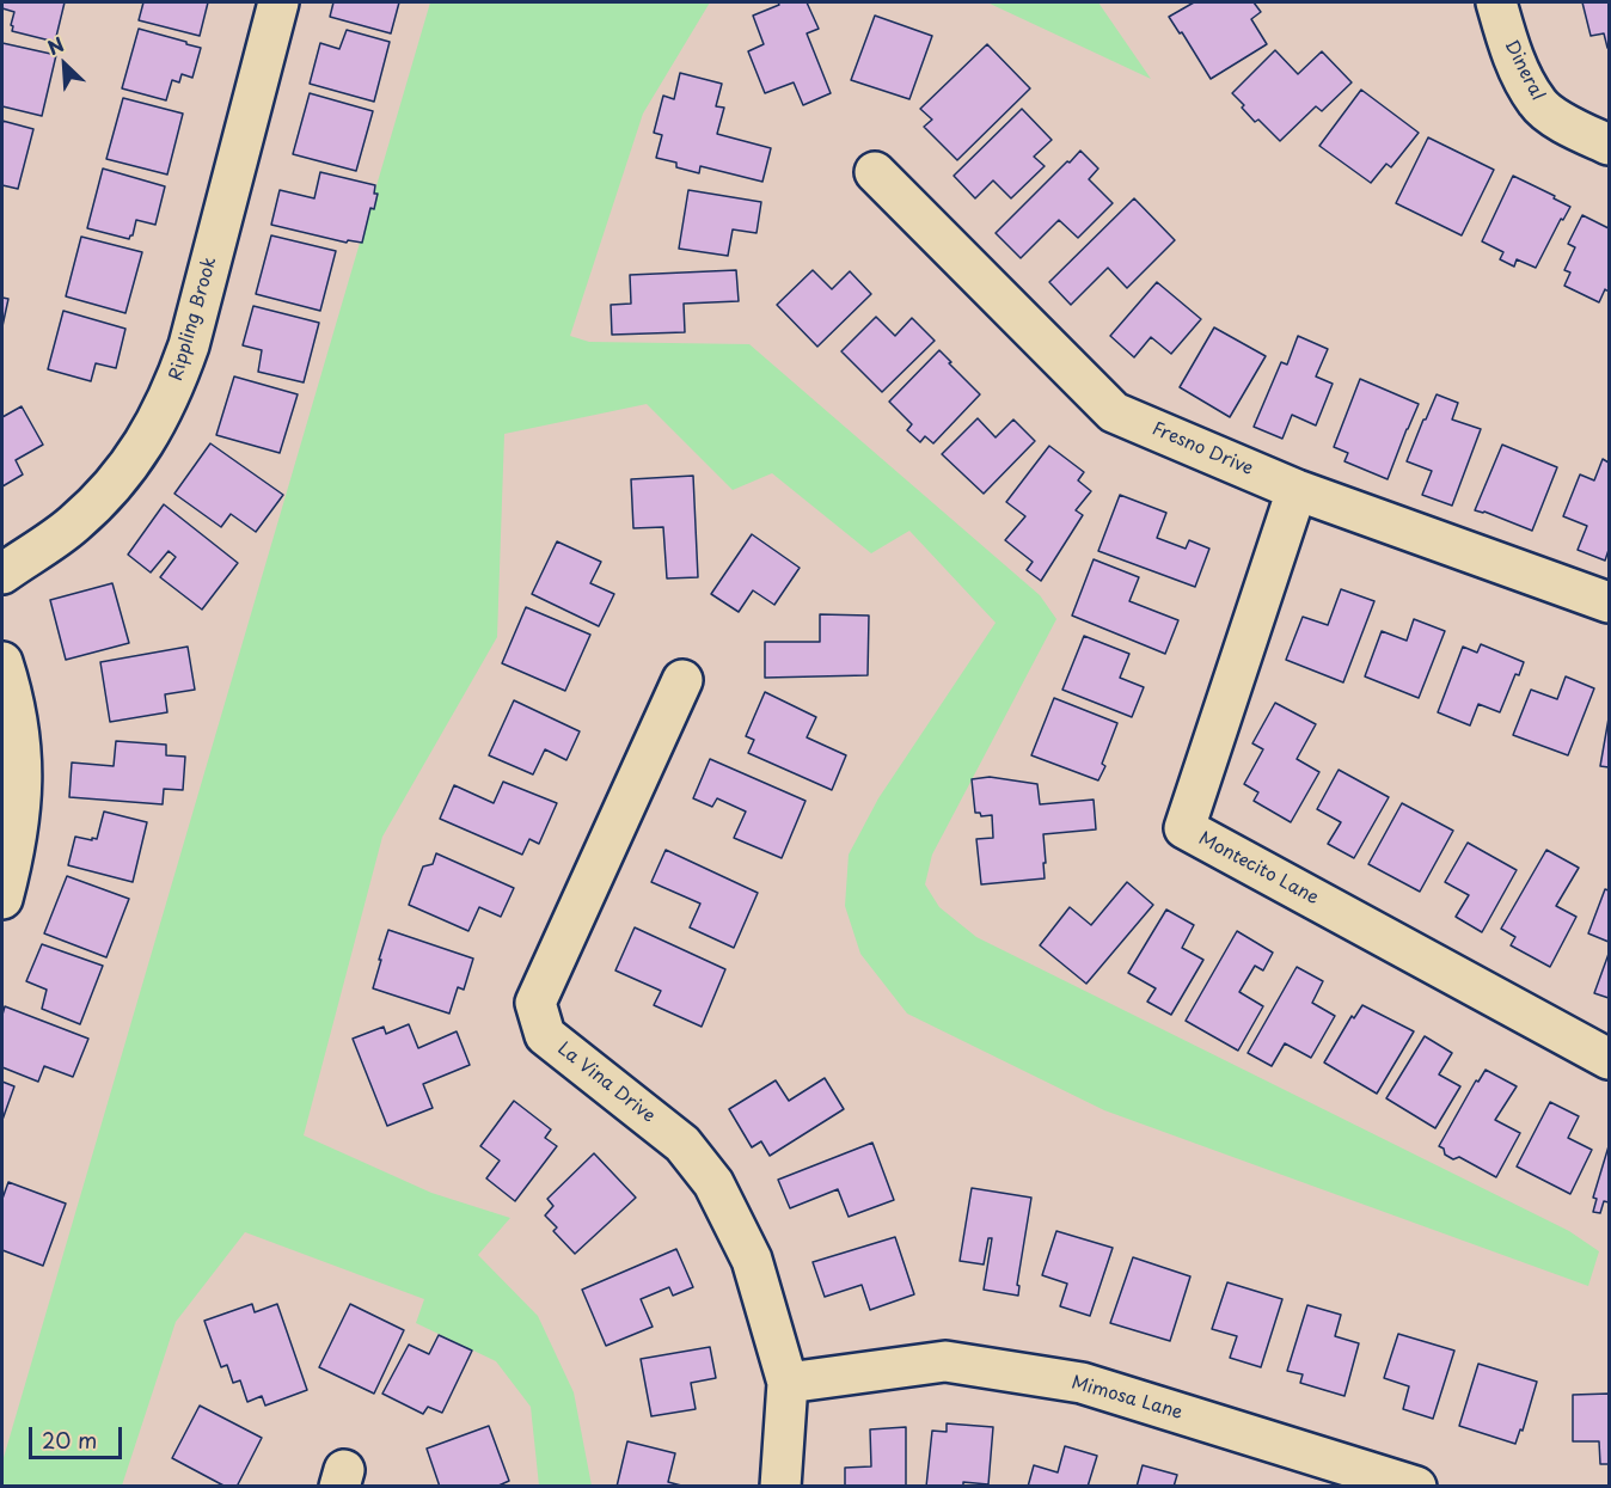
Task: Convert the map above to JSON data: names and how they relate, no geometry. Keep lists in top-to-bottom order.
{
  "streets": {
    "street": [
      "Dineral",
      "Rippling Brook",
      "Fresno Drive",
      "Montecito Lane",
      "La Vina Drive",
      "Mimosa Lane"
    ]
  },
  "crossings": [
    ["Fresno Drive", "Montecito Lane"],
    ["La Vina Drive", "Mimosa Lane"]
  ],
  "scale_bar": "20 m",
  "north": "top left"
}
